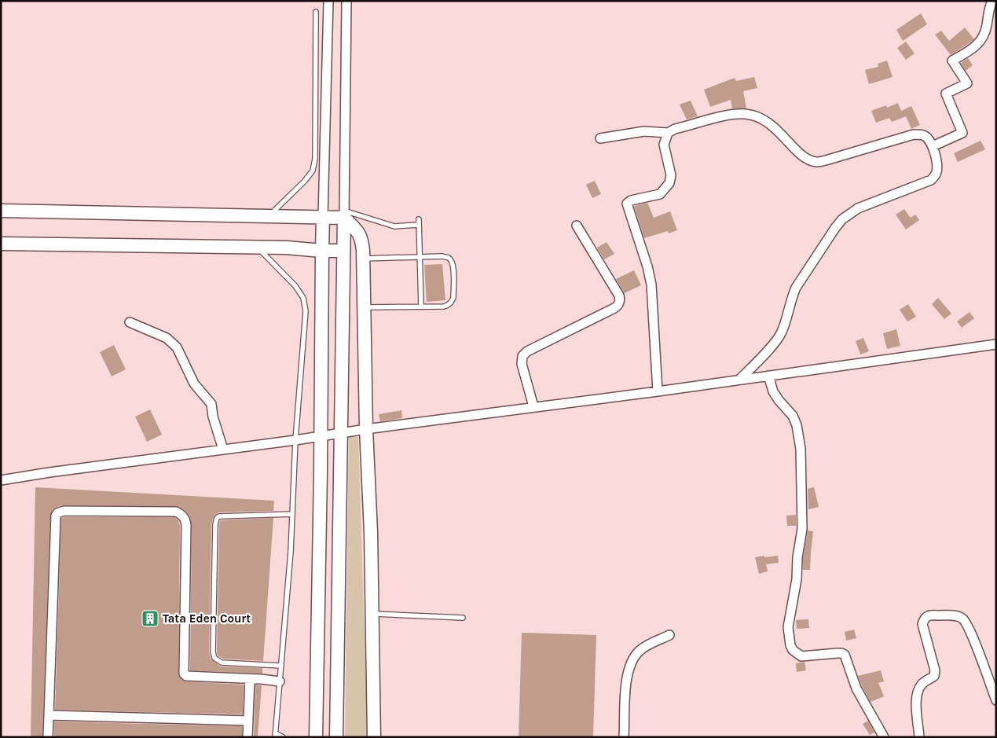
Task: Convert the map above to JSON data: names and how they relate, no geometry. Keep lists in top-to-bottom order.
{
  "places": {
    "building": ["Tata Eden Court"]
  }
}
